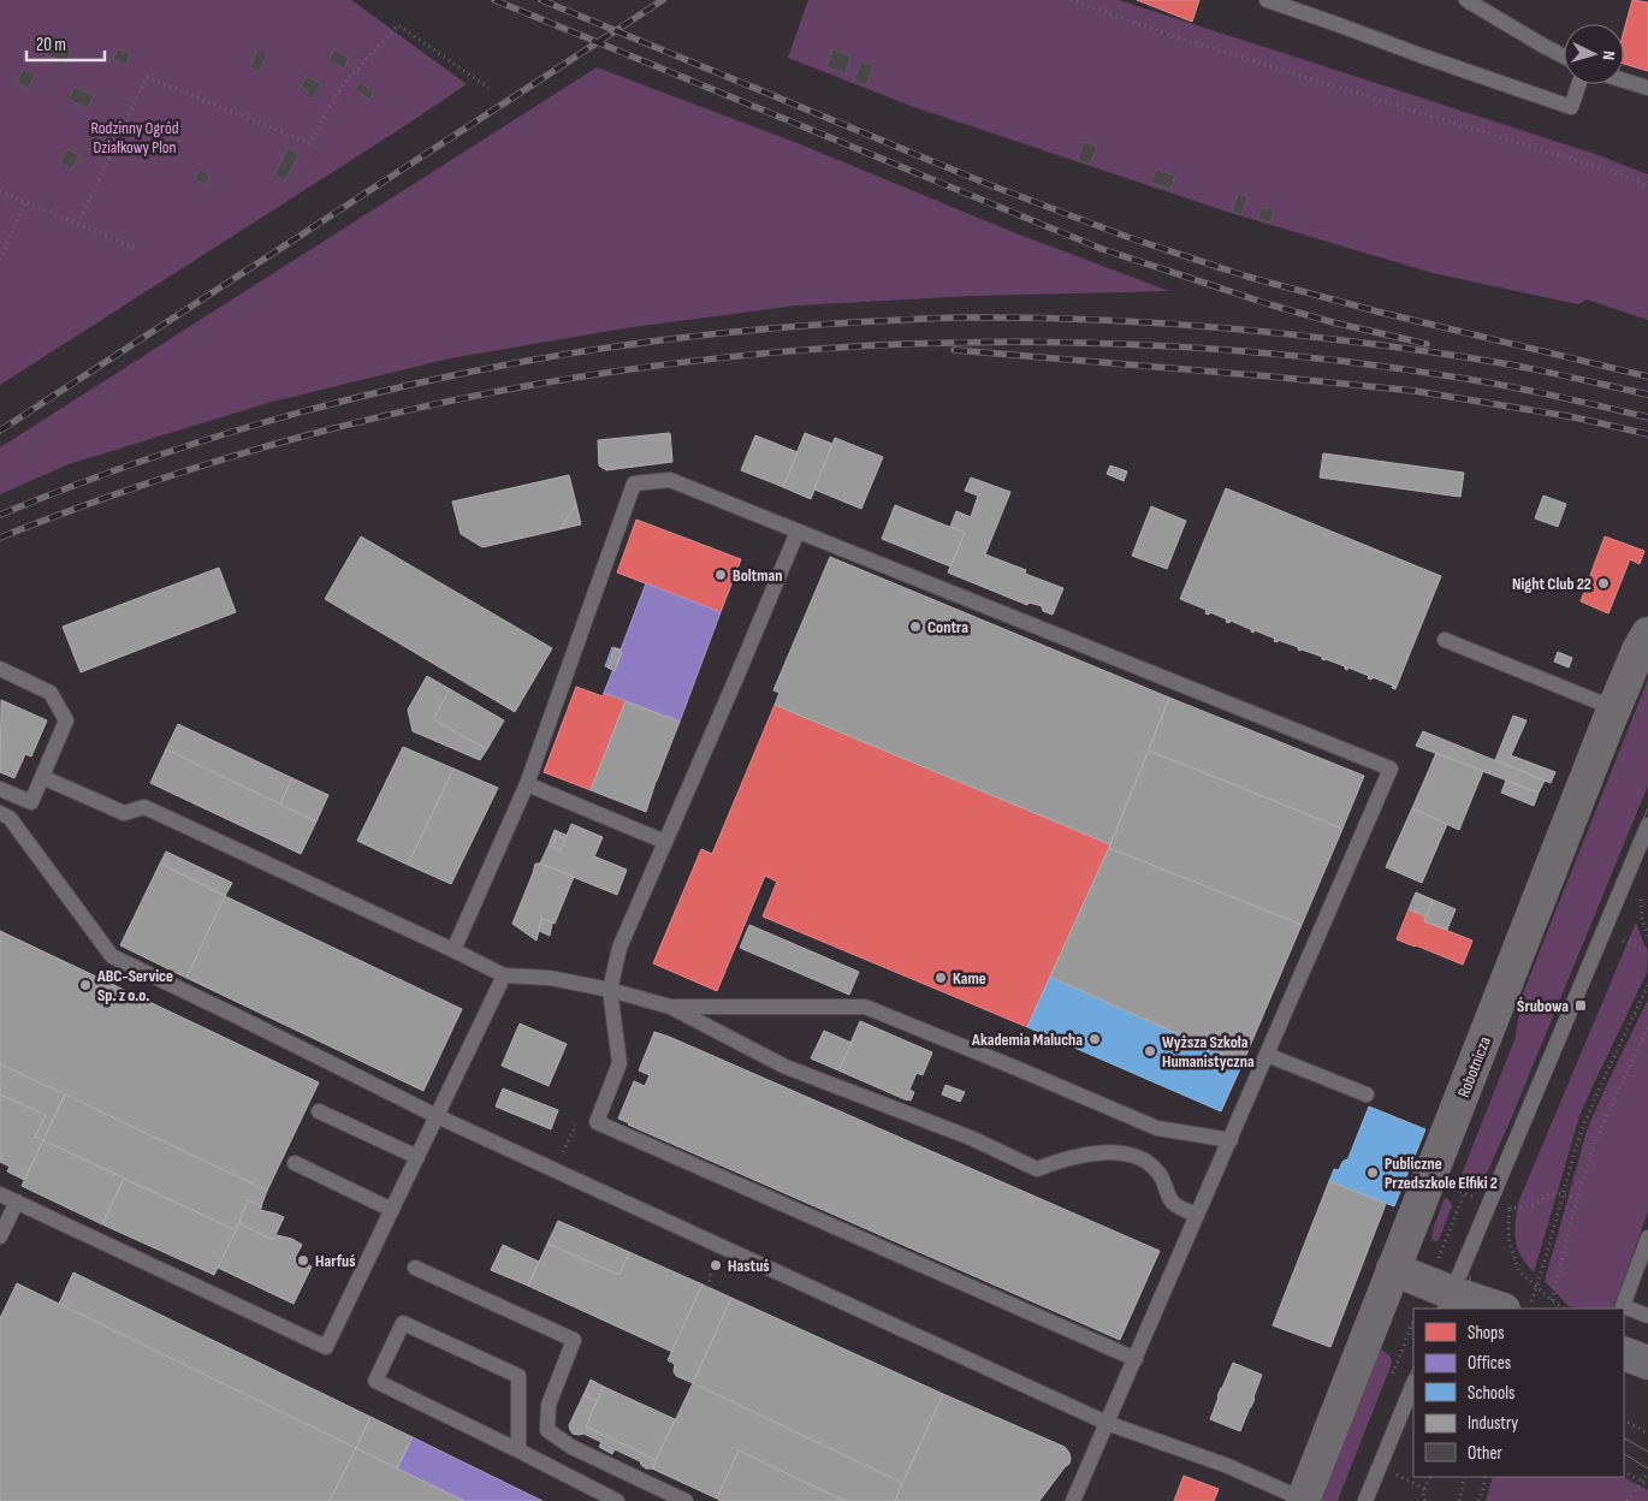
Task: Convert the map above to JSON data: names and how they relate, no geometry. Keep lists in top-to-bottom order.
{
  "streets": {
    "street": ["Robotnicza"]
  },
  "parks": ["Rodzinny Ogród Działkowy Plon"],
  "places": {
    "other": [
      "Boltman",
      "Night Club 22",
      "Contra",
      "Kame",
      "ABC-Service Sp. z o.o.",
      "Akademia Malucha",
      "Wyższa Szkoła Humanistyczna",
      "Publiczne Przedszkole Elfiki 2",
      "Harfuś",
      "Hastuś"
    ],
    "transit": ["Śrubowa"]
  },
  "legend": [
    "Shops",
    "Offices",
    "Schools",
    "Industry",
    "Other"
  ],
  "scale_bar": "20 m",
  "north": "right"
}
